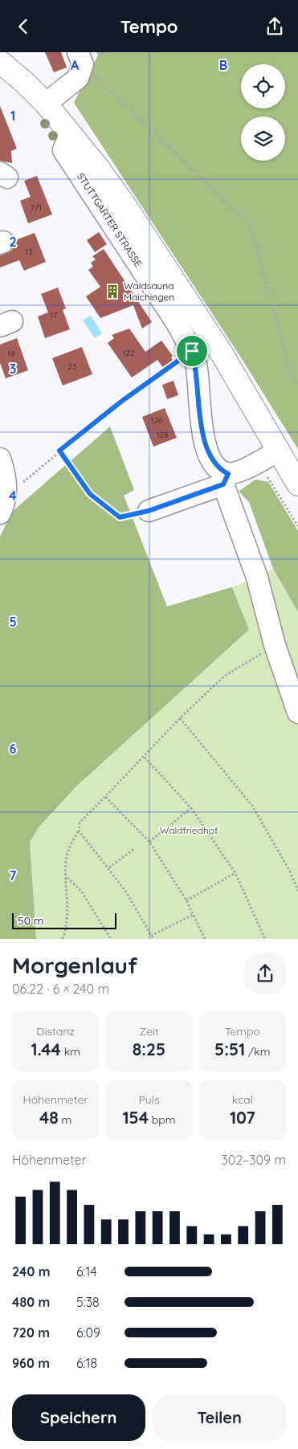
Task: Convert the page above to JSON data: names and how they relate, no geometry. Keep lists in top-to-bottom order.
{
  "streets": {
    "main road": ["STUTTGARTER STRASSE"]
  },
  "parks": ["Waldfriedhof"],
  "places": {
    "building": ["Waldsauna Maichingen"]
  },
  "house_numbers": [
    "7/1",
    "13",
    "17",
    "122",
    "19",
    "23",
    "126",
    "128"
  ],
  "scale_bar": "50 m",
  "page": {
    "header": "Tempo",
    "scale": "50 m",
    "heading": ["Morgenlauf", "06:22 · 6 × 240 m"],
    "stats": [
      ["Distanz", "1.44 km"],
      ["Zeit", "8:25"],
      ["Tempo", "5:51 /km"],
      ["Höhenmeter", "48 m"],
      ["Puls", "154 bpm"],
      ["kcal", "107"]
    ],
    "chart": ["Höhenmeter", "302–309 m"],
    "list": [
      {
        "name": "240 m",
        "note": "6:14"
      },
      {
        "name": "480 m",
        "note": "5:38"
      },
      {
        "name": "720 m",
        "note": "6:09"
      },
      {
        "name": "960 m",
        "note": "6:18"
      }
    ],
    "buttons": ["Speichern", "Teilen"]
  },
  "grid": {
    "columns": ["A", "B"],
    "rows": [
      "1",
      "2",
      "3",
      "4",
      "5",
      "6",
      "7"
    ]
  }
}
